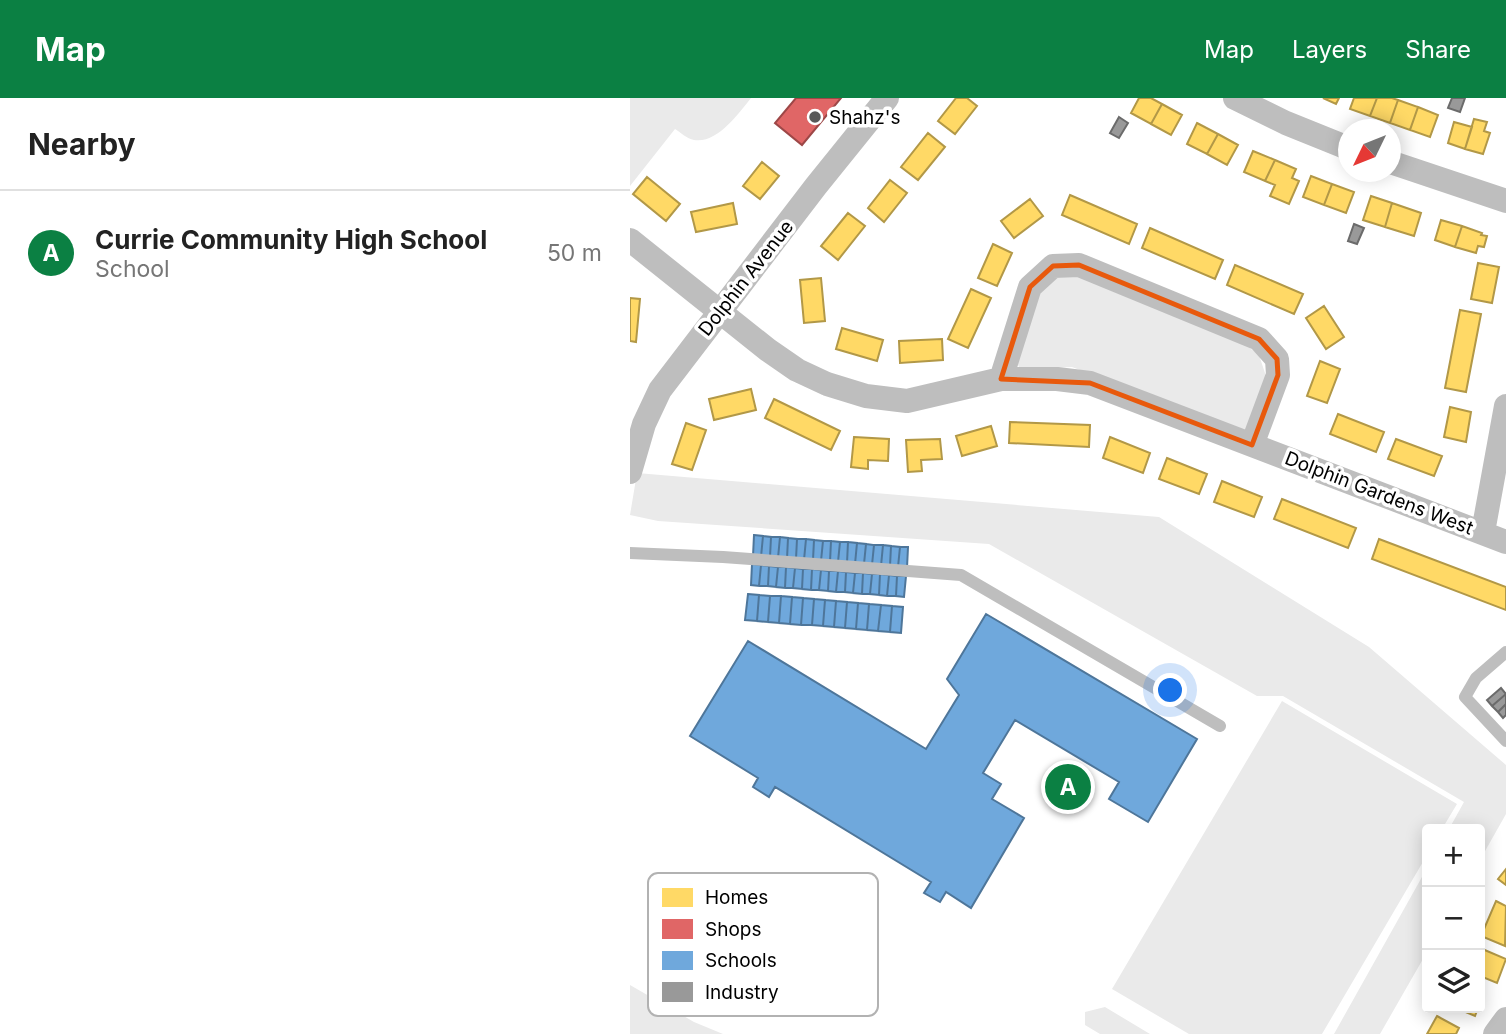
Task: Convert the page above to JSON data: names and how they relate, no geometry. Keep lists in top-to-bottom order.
{
  "streets": {
    "street": ["Dolphin Avenue", "Dolphin Gardens West"]
  },
  "crossings": [
    ["Dolphin Avenue", "Dolphin Gardens West"]
  ],
  "places": ["Shahz's"],
  "legend": [
    "Homes",
    "Shops",
    "Schools",
    "Industry"
  ],
  "north": "bottom left",
  "page": {
    "header": "Map",
    "nav": ["Map", "Layers", "Share"],
    "heading": "Nearby",
    "list": [
      {
        "mark": "A",
        "name": "Currie Community High School",
        "note": "School",
        "value": "50 m"
      }
    ],
    "pins": "A",
    "map_buttons": ["+", "−"]
  }
}
